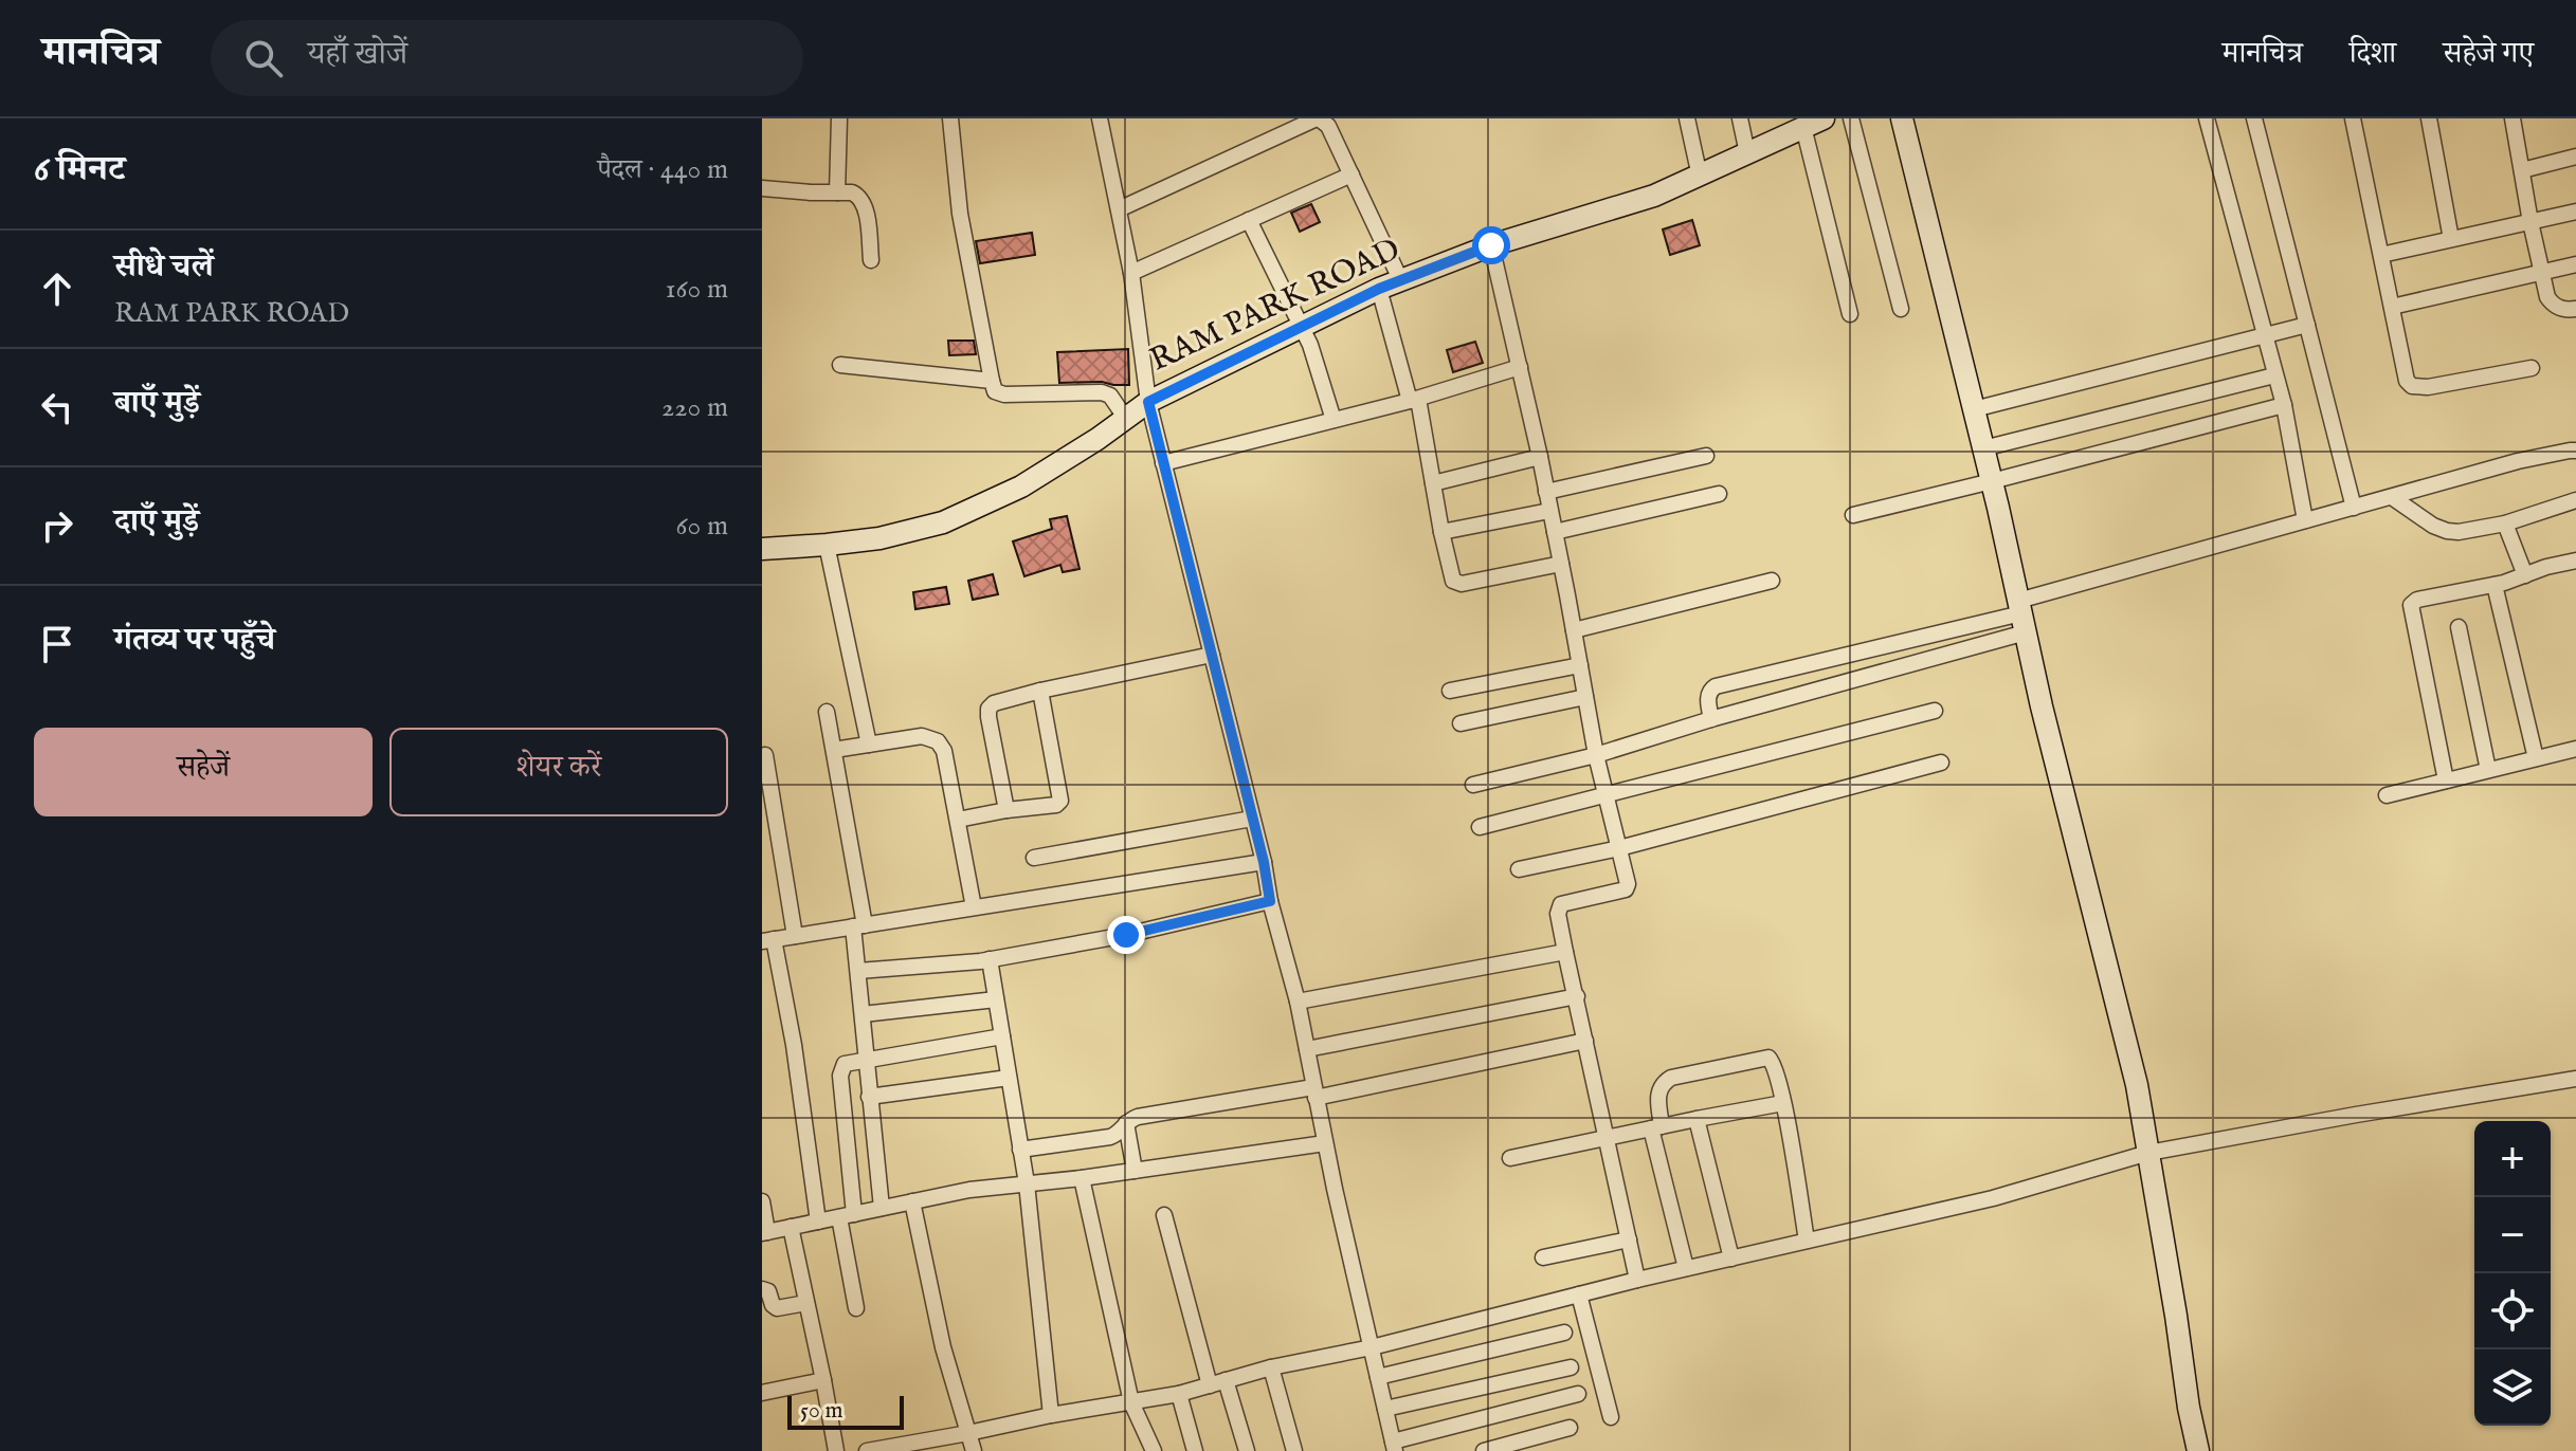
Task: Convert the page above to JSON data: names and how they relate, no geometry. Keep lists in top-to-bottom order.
{
  "streets": {
    "street": ["RAM PARK ROAD"]
  },
  "scale_bar": "50 m",
  "page": {
    "header": "मानचित्र",
    "search": "यहाँ खोजें",
    "nav": ["मानचित्र", "दिशा", "सहेजे गए"],
    "heading": ["6 मिनट", "पैदल · 440 m"],
    "list": [
      ["सीधे चलें", "RAM PARK ROAD", "160 m"],
      ["बाएँ मुड़ें", "220 m"],
      ["दाएँ मुड़ें", "60 m"],
      "गंतव्य पर पहुँचे"
    ],
    "buttons": ["सहेजें", "शेयर करें"],
    "map_buttons": ["+", "−"],
    "scale": "50 m"
  }
}
